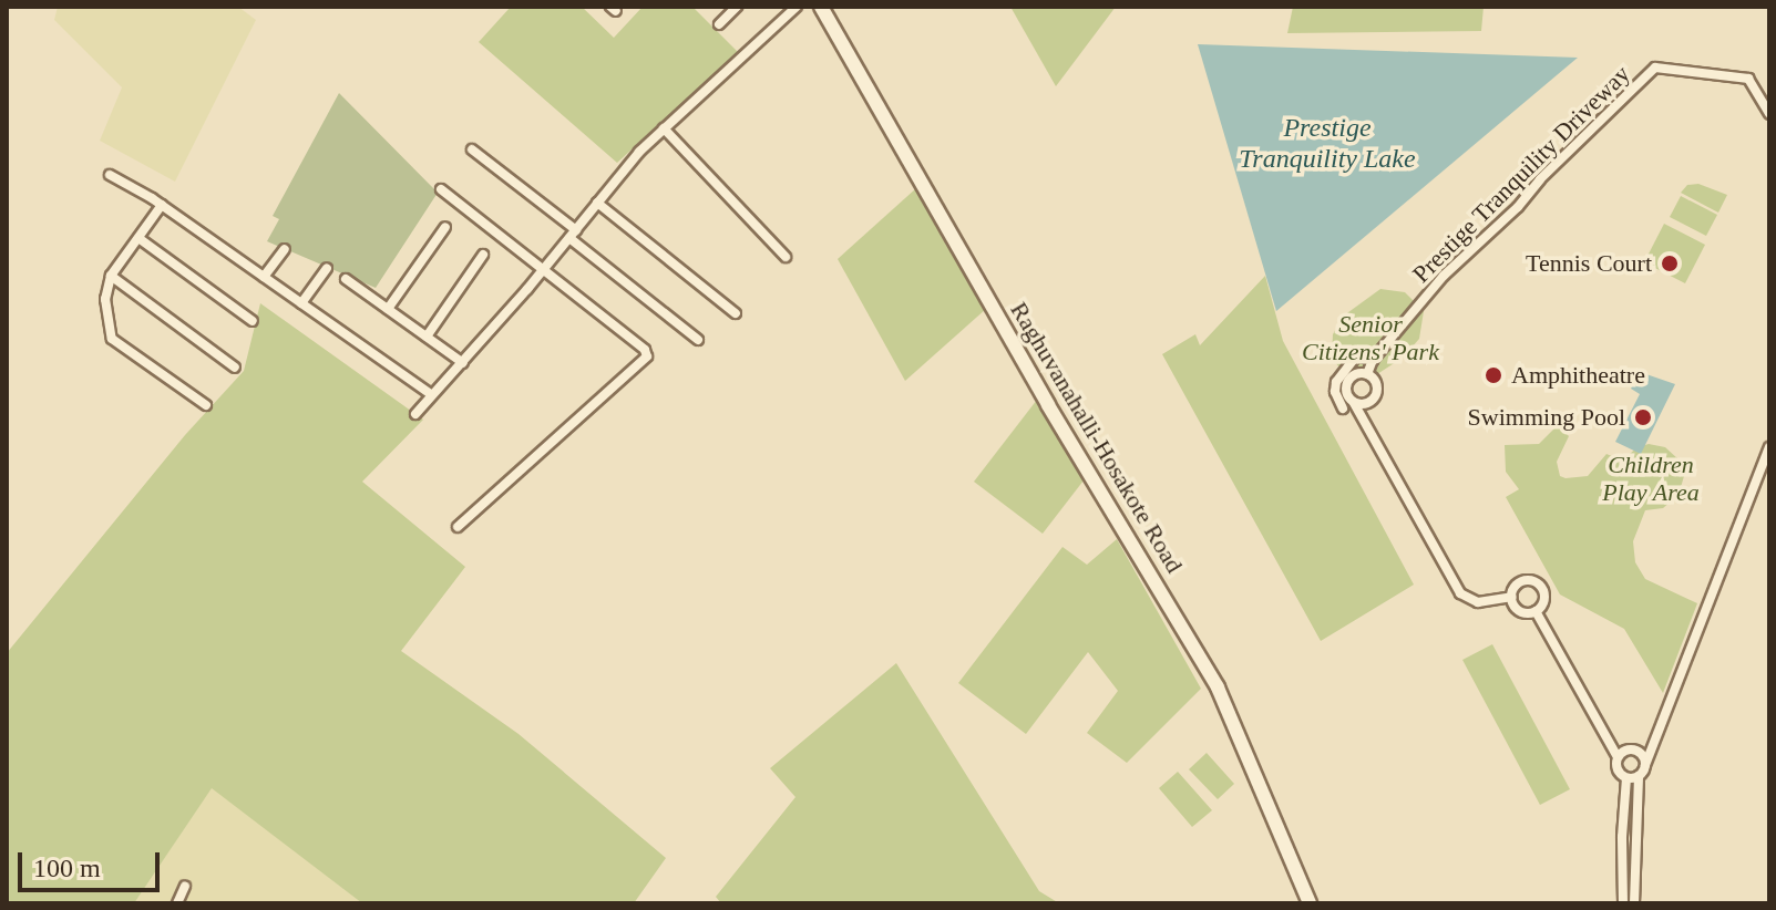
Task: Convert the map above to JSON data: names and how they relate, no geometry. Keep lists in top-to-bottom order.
{
  "streets": {
    "main road": ["Raghuvanahalli-Hosakote Road"],
    "street": ["Prestige Tranquility Driveway"]
  },
  "water": ["Prestige Tranquility Lake"],
  "parks": ["Senior Citizens' Park", "Children Play Area"],
  "places": ["Tennis Court", "Amphitheatre", "Swimming Pool"],
  "scale_bar": "100 m"
}
